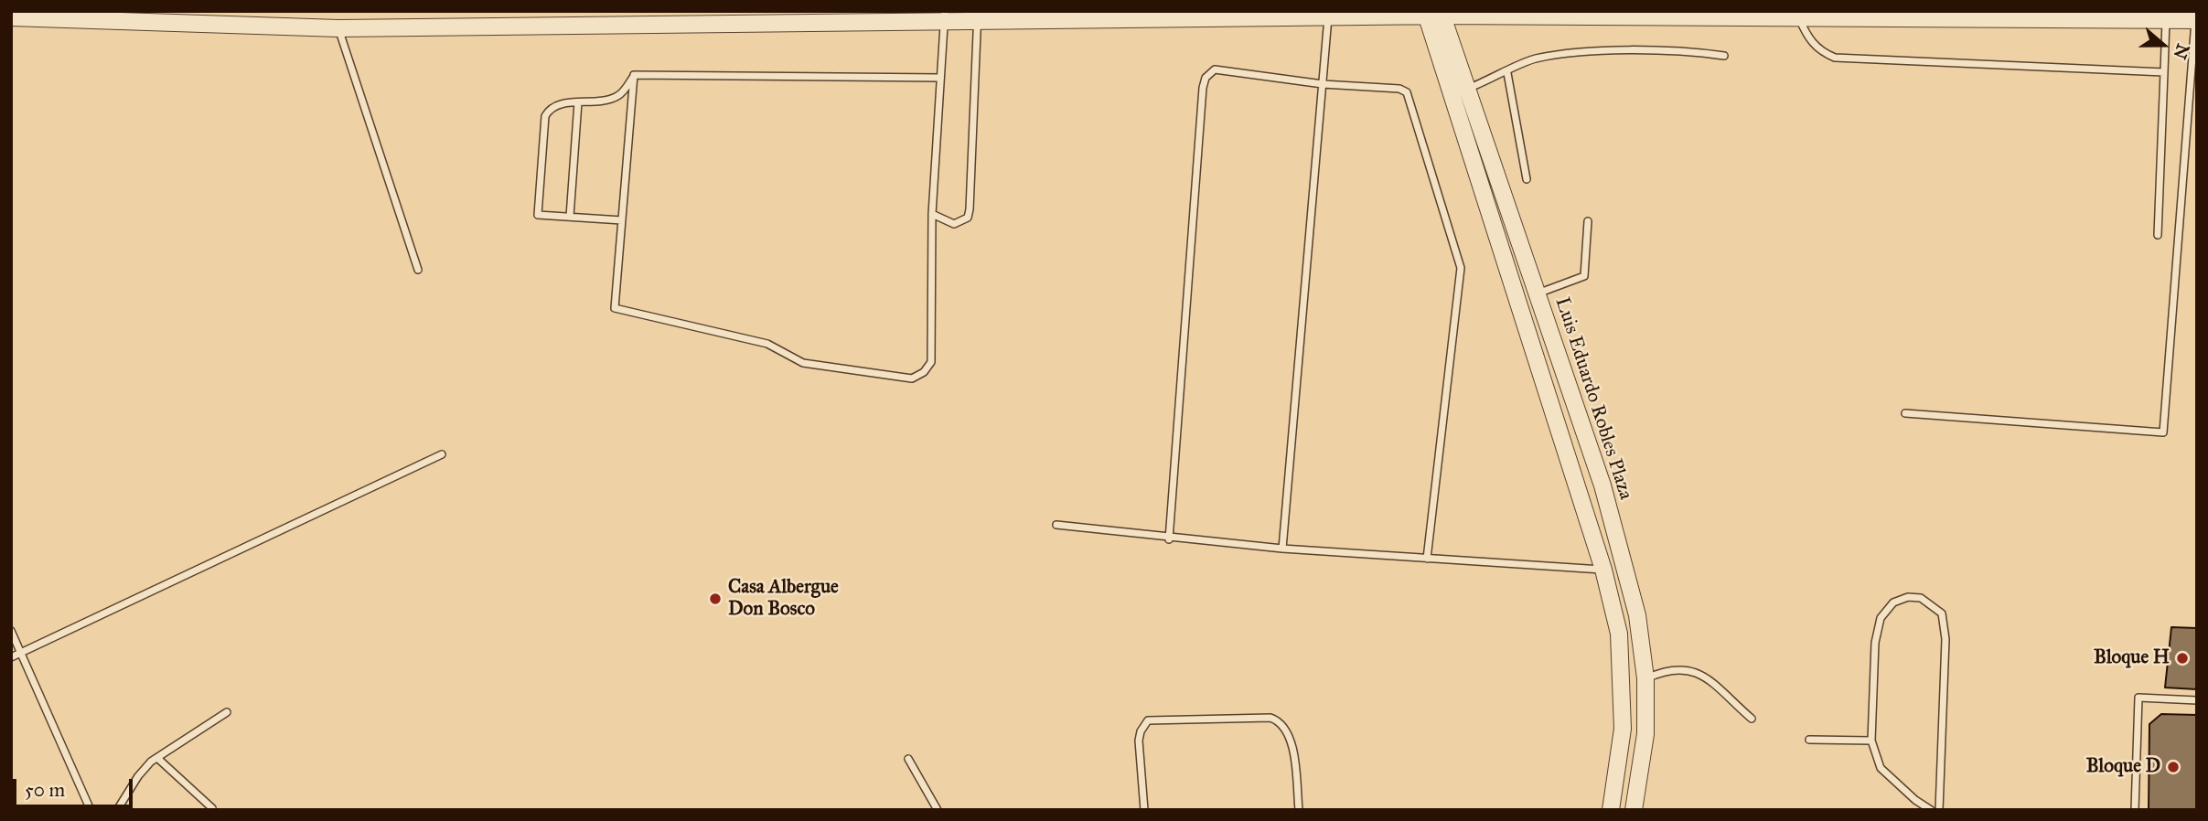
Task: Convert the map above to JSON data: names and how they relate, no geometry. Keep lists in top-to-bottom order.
{
  "streets": {
    "street": ["Luis Eduardo Robles Plaza"]
  },
  "places": ["Casa Albergue Don Bosco", "Bloque H", "Bloque D"],
  "scale_bar": "50 m",
  "north": "right"
}
